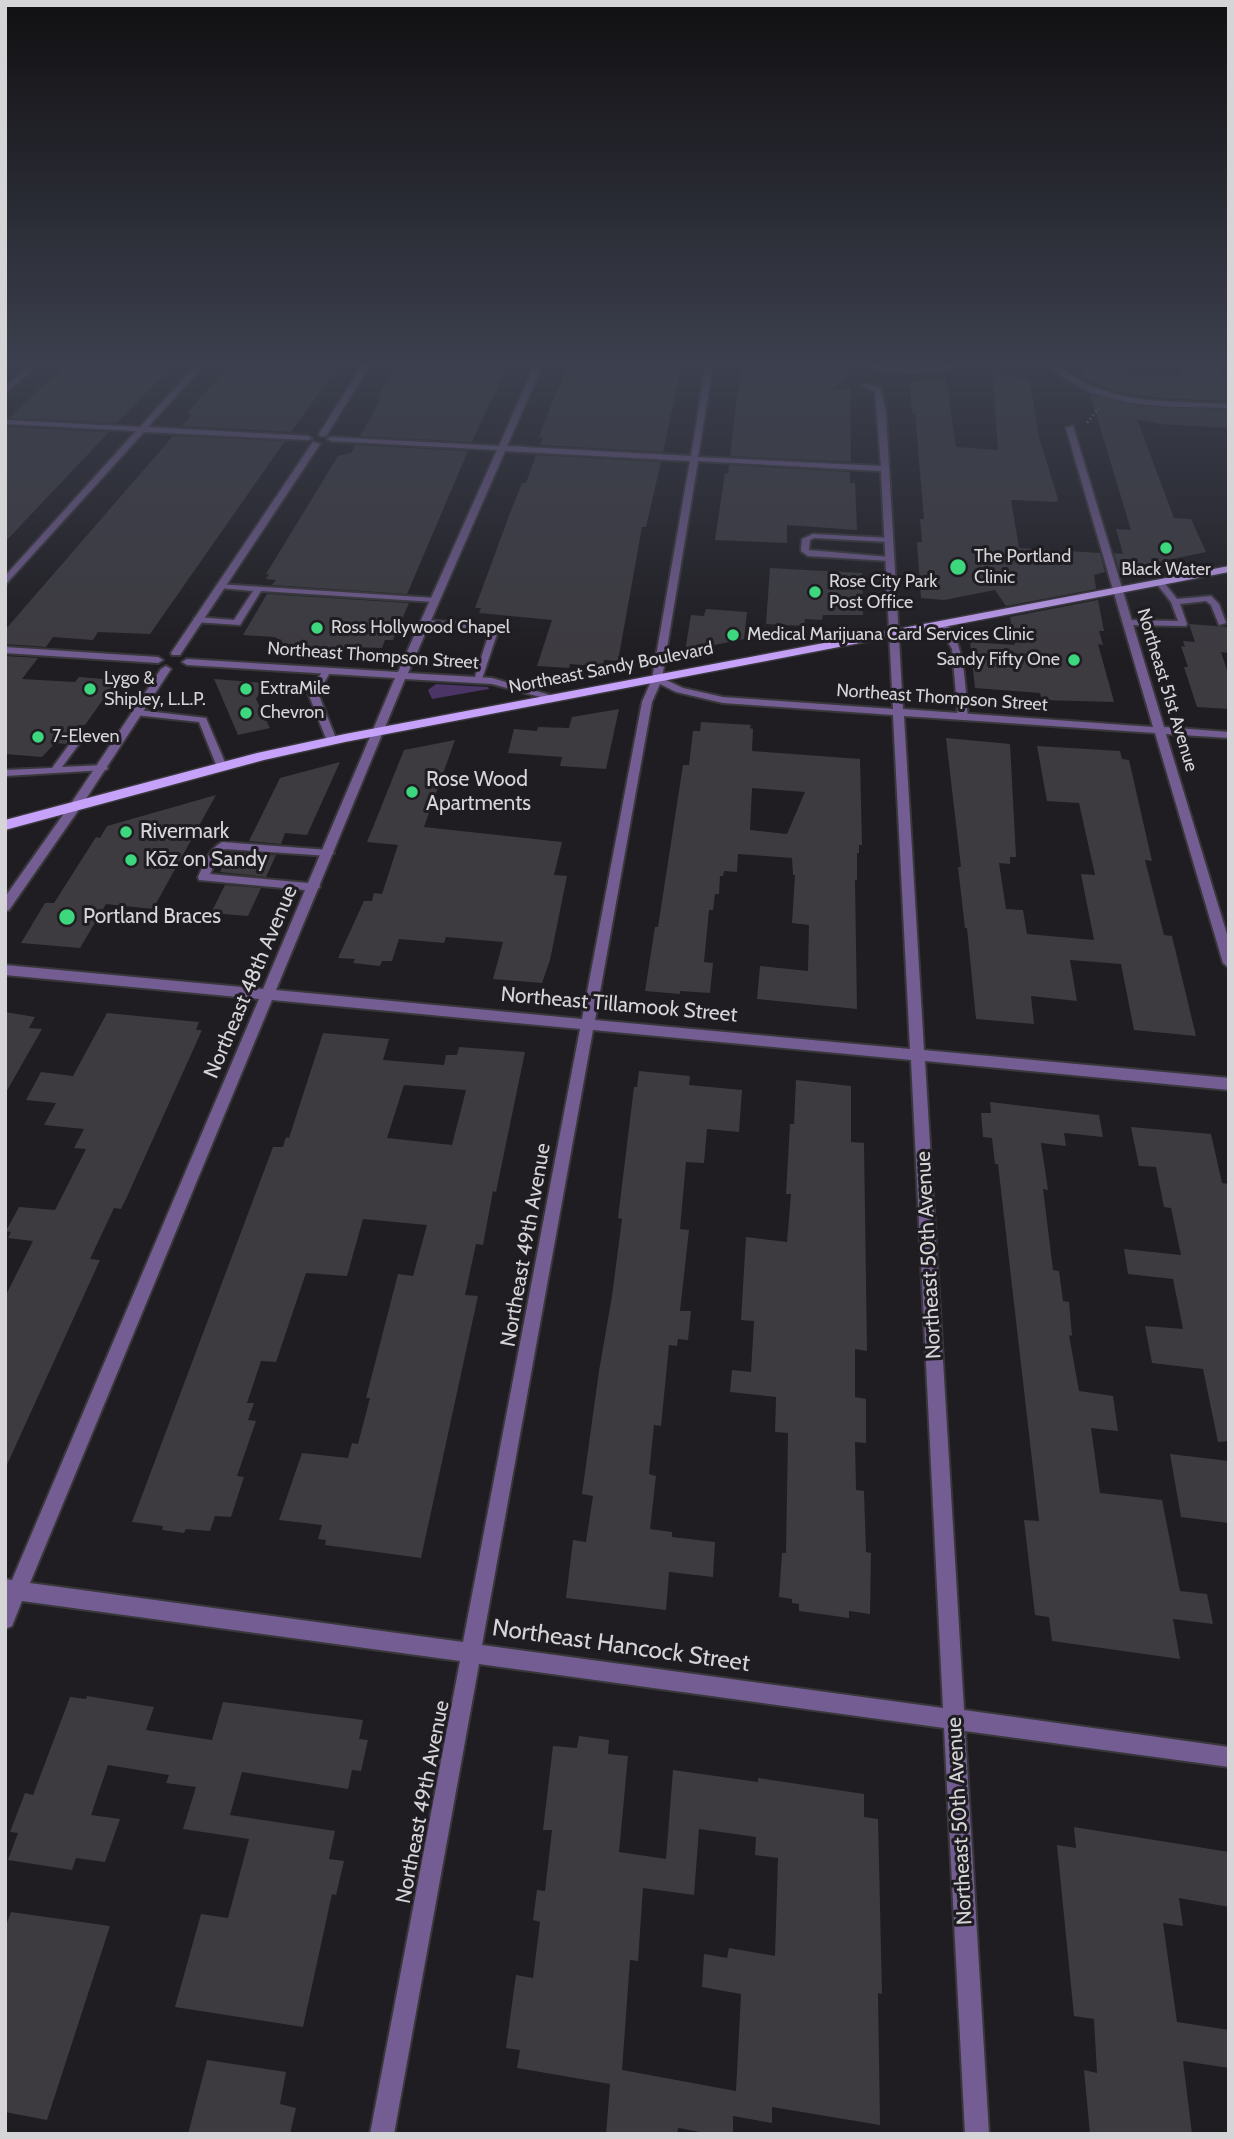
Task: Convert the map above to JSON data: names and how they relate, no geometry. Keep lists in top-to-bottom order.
{
  "streets": {
    "main road": ["Northeast Sandy Boulevard"],
    "street": [
      "Northeast Thompson Street",
      "Northeast 51st Avenue",
      "Northeast 48th Avenue",
      "Northeast Tillamook Street",
      "Northeast 49th Avenue",
      "Northeast 50th Avenue",
      "Northeast Hancock Street"
    ]
  },
  "crossings": [
    ["Northeast Thompson Street", "Northeast Sandy Boulevard"],
    ["Northeast Thompson Street", "Northeast 51st Avenue"],
    ["Northeast Thompson Street", "Northeast 48th Avenue"],
    ["Northeast Thompson Street", "Northeast 49th Avenue"],
    ["Northeast Thompson Street", "Northeast 50th Avenue"],
    ["Northeast Sandy Boulevard", "Northeast 51st Avenue"],
    ["Northeast Sandy Boulevard", "Northeast 48th Avenue"],
    ["Northeast Sandy Boulevard", "Northeast 49th Avenue"],
    ["Northeast Sandy Boulevard", "Northeast 50th Avenue"],
    ["Northeast 48th Avenue", "Northeast Tillamook Street"],
    ["Northeast 48th Avenue", "Northeast Hancock Street"],
    ["Northeast Tillamook Street", "Northeast 49th Avenue"],
    ["Northeast Tillamook Street", "Northeast 50th Avenue"],
    ["Northeast 49th Avenue", "Northeast Hancock Street"],
    ["Northeast 50th Avenue", "Northeast Hancock Street"]
  ],
  "places": [
    "Black Water",
    "The Portland Clinic",
    "Rose City Park Post Office",
    "Ross Hollywood Chapel",
    "Medical Marijuana Card Services Clinic",
    "Sandy Fifty One",
    "Lygo & Shipley, L.L.P.",
    "ExtraMile",
    "Chevron",
    "7-Eleven",
    "Rose Wood Apartments",
    "Rivermark",
    "Kōz on Sandy",
    "Portland Braces"
  ]
}
